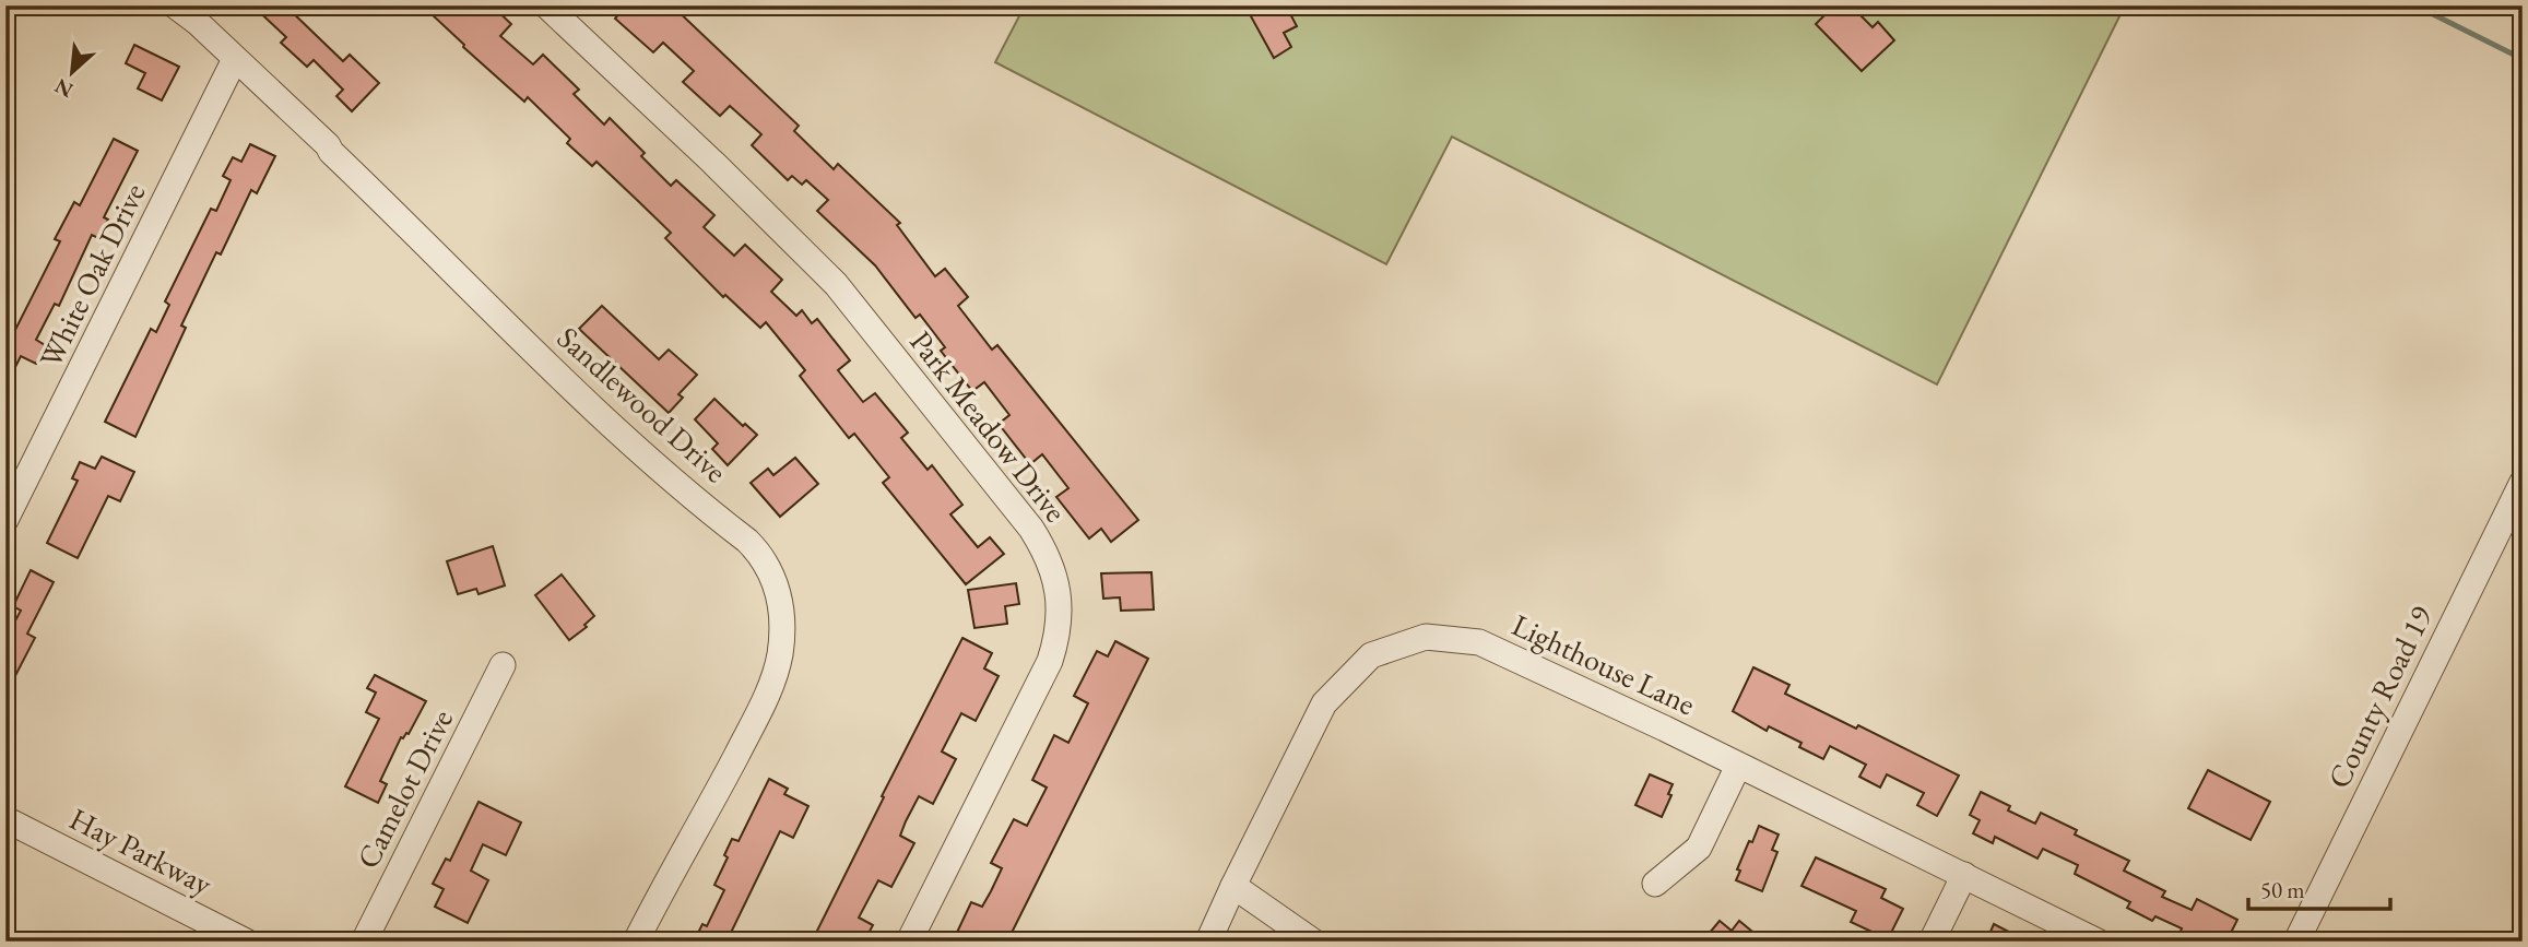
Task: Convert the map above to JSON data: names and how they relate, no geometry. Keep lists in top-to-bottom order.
{
  "streets": {
    "street": [
      "White Oak Drive",
      "Sandlewood Drive",
      "Park Meadow Drive",
      "Lighthouse Lane",
      "County Road 19",
      "Camelot Drive",
      "Hay Parkway"
    ]
  },
  "crossings": [
    ["White Oak Drive", "Sandlewood Drive"]
  ],
  "scale_bar": "50 m",
  "north": "bottom left"
}
